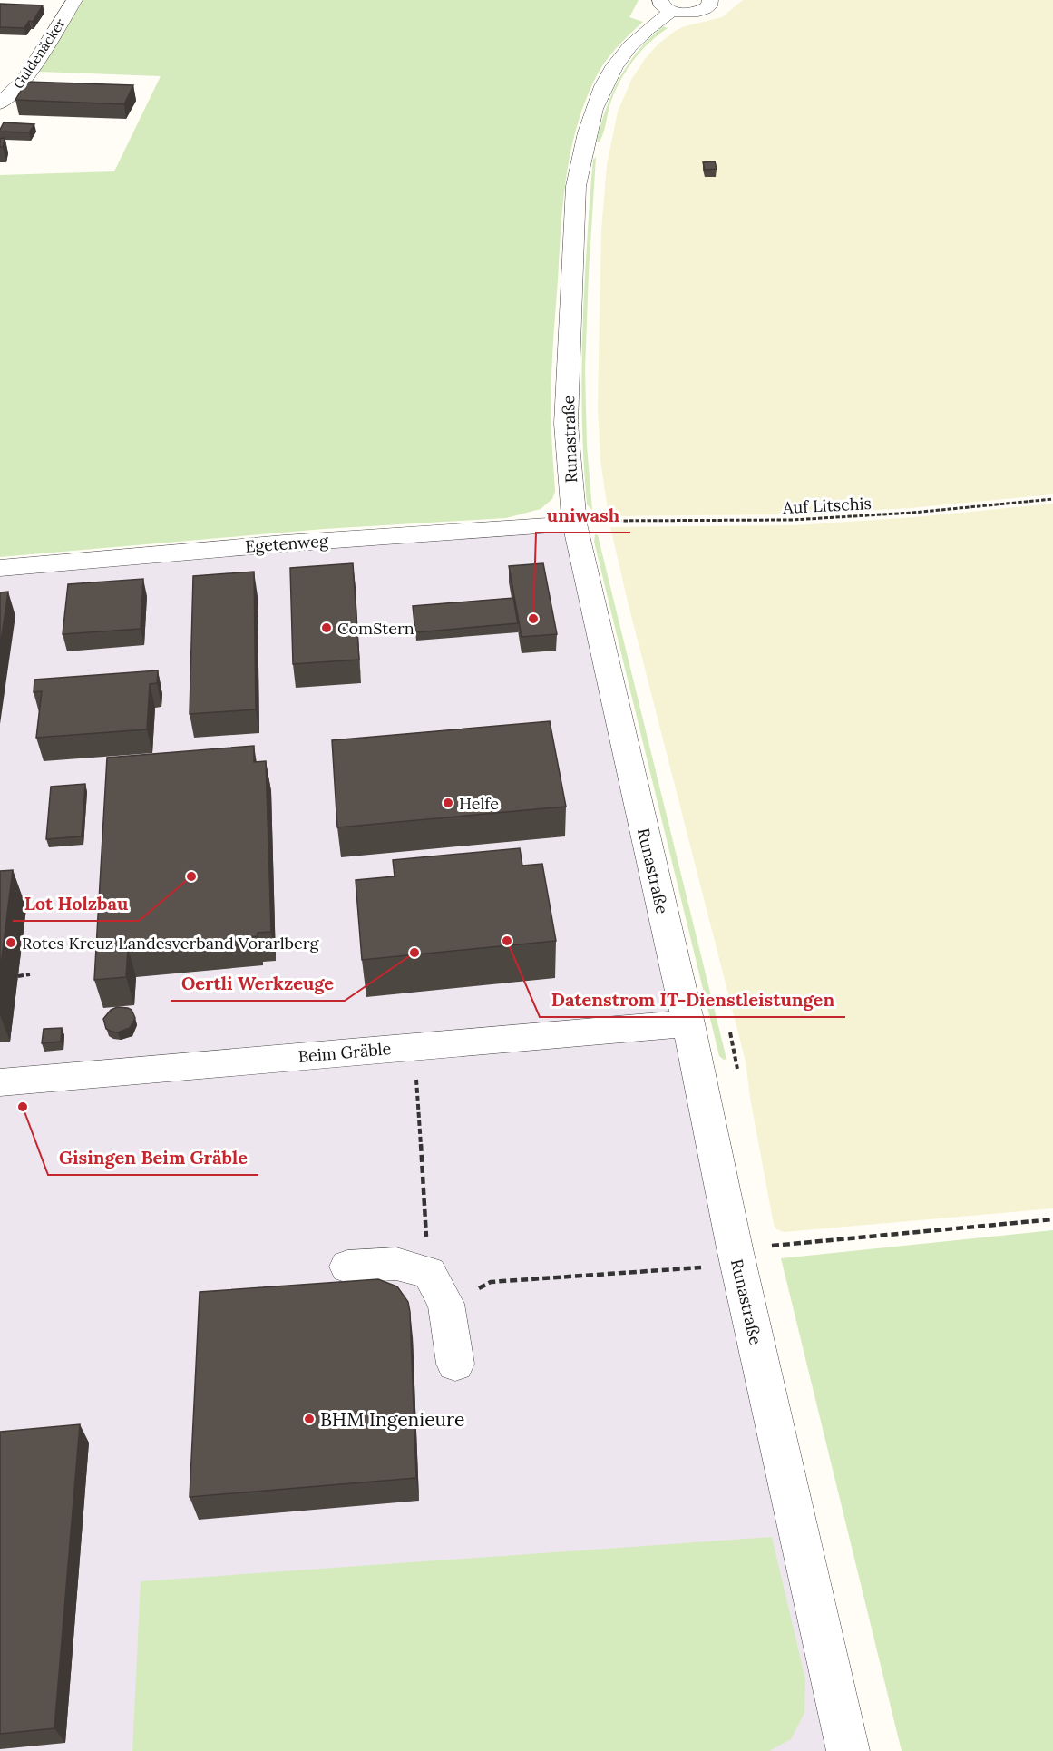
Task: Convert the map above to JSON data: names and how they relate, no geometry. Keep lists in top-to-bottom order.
{
  "streets": {
    "street": [
      "Guldenäcker",
      "Runastraße",
      "Egetenweg",
      "Beim Gräble"
    ],
    "path": ["Auf Litschis"]
  },
  "crossings": [
    ["Runastraße", "Egetenweg"],
    ["Runastraße", "Beim Gräble"]
  ],
  "places": [
    "uniwash",
    "ComStern",
    "Helfe",
    "Lot Holzbau",
    "Datenstrom IT-Dienstleistungen",
    "Rotes Kreuz Landesverband Vorarlberg",
    "Oertli Werkzeuge",
    "Gisingen Beim Gräble",
    "BHM Ingenieure"
  ]
}
